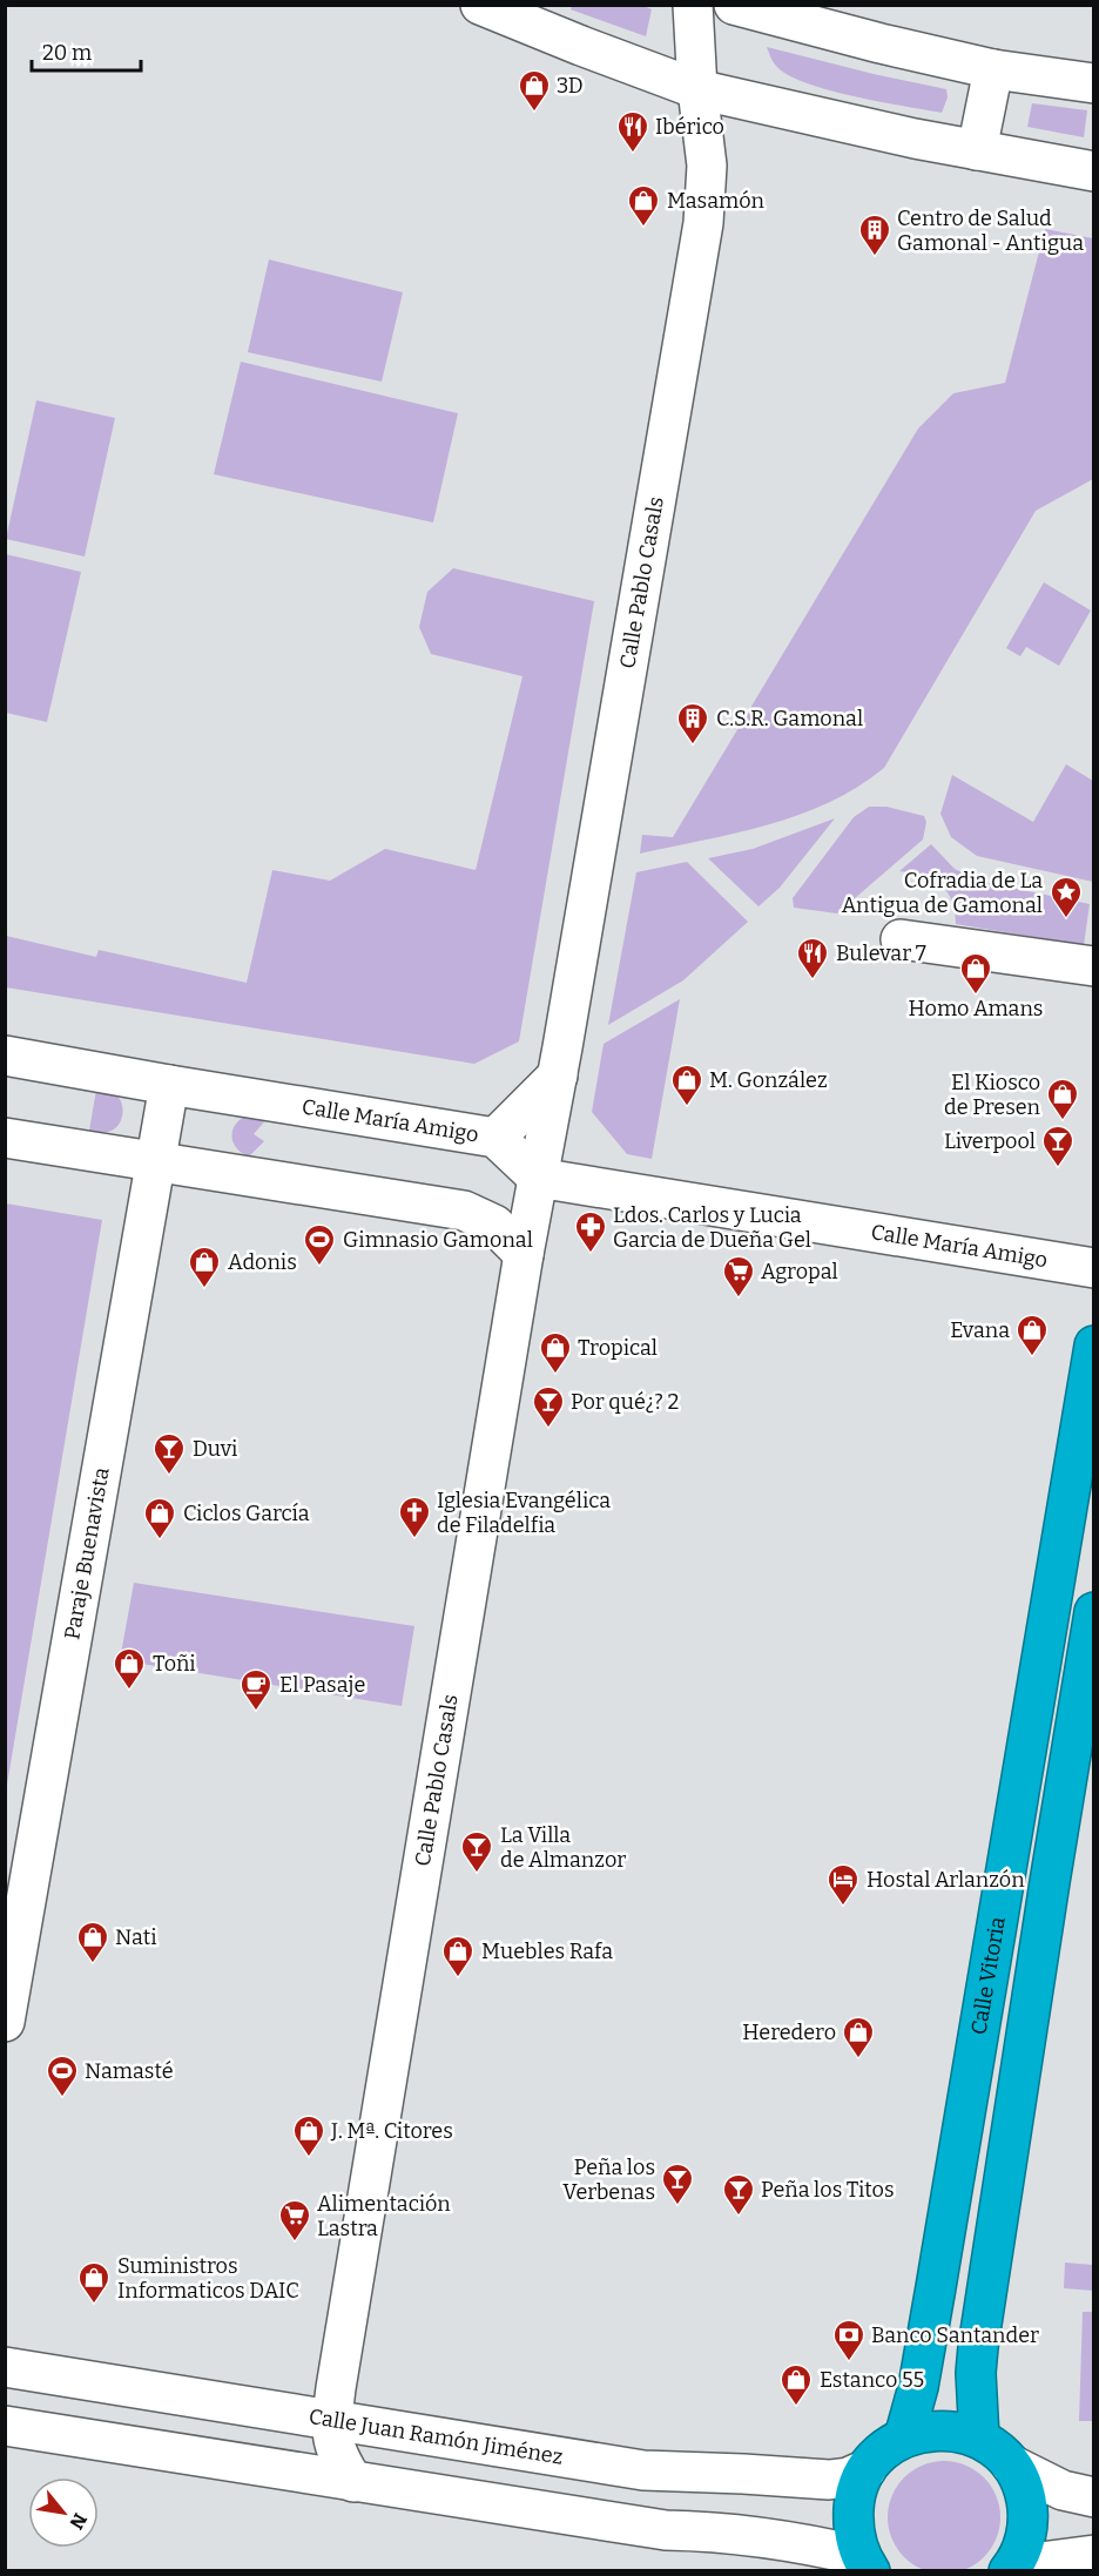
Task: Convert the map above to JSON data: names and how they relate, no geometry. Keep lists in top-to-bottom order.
{
  "streets": {
    "highway": ["Calle Vitoria"],
    "street": [
      "Calle Pablo Casals",
      "Calle María Amigo",
      "Paraje Buenavista",
      "Calle Juan Ramón Jiménez"
    ]
  },
  "crossings": [
    ["Calle Pablo Casals", "Calle María Amigo"],
    ["Calle Pablo Casals", "Calle Juan Ramón Jiménez"],
    ["Calle María Amigo", "Paraje Buenavista"]
  ],
  "places": {
    "shop": [
      "3D",
      "Masamón",
      "Homo Amans",
      "M. González",
      "El Kiosco de Presen",
      "Adonis",
      "Evana",
      "Tropical",
      "Ciclos García",
      "Toñi",
      "Nati",
      "Muebles Rafa",
      "Heredero",
      "J. Mª. Citores",
      "Suministros Informaticos DAIC",
      "Estanco 55"
    ],
    "restaurant": ["Ibérico", "Bulevar 7"],
    "building": ["Centro de Salud Gamonal - Antigua", "C.S.R. Gamonal"],
    "place": ["Cofradia de La Antigua de Gamonal"],
    "bar": [
      "Liverpool",
      "Por qué¿? 2",
      "Duvi",
      "La Villa de Almanzor",
      "Peña los Verbenas",
      "Peña los Titos"
    ],
    "pharmacy": ["Ldos. Carlos y Lucia Garcia de Dueña Gel"],
    "sports": ["Gimnasio Gamonal", "Namasté"],
    "supermarket": ["Agropal", "Alimentación Lastra"],
    "church": ["Iglesia Evangélica de Filadelfia"],
    "cafe": ["El Pasaje"],
    "hotel": ["Hostal Arlanzón"],
    "bank": ["Banco Santander"]
  },
  "scale_bar": "20 m",
  "north": "bottom right"
}
